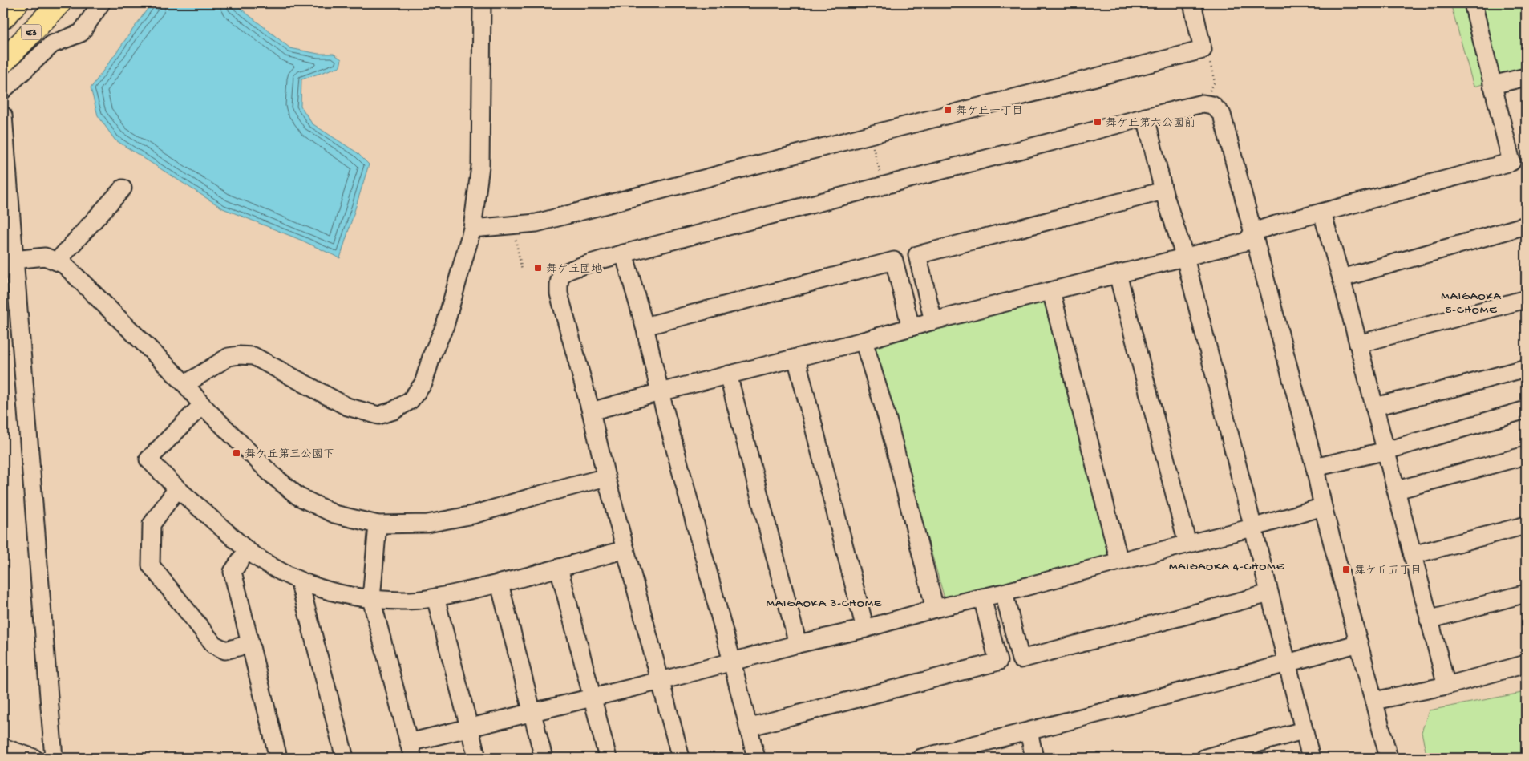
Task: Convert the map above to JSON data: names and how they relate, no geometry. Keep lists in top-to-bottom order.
{
  "streets": {
    "highway": ["E3"]
  },
  "districts": ["MAIGAOKA 5-CHOME", "MAIGAOKA 4-CHOME", "MAIGAOKA 3-CHOME"],
  "places": {
    "transit": [
      "舞ケ丘一丁目",
      "舞ケ丘第六公園前",
      "舞ケ丘団地",
      "舞ケ丘第三公園下",
      "舞ケ丘五丁目"
    ]
  }
}
